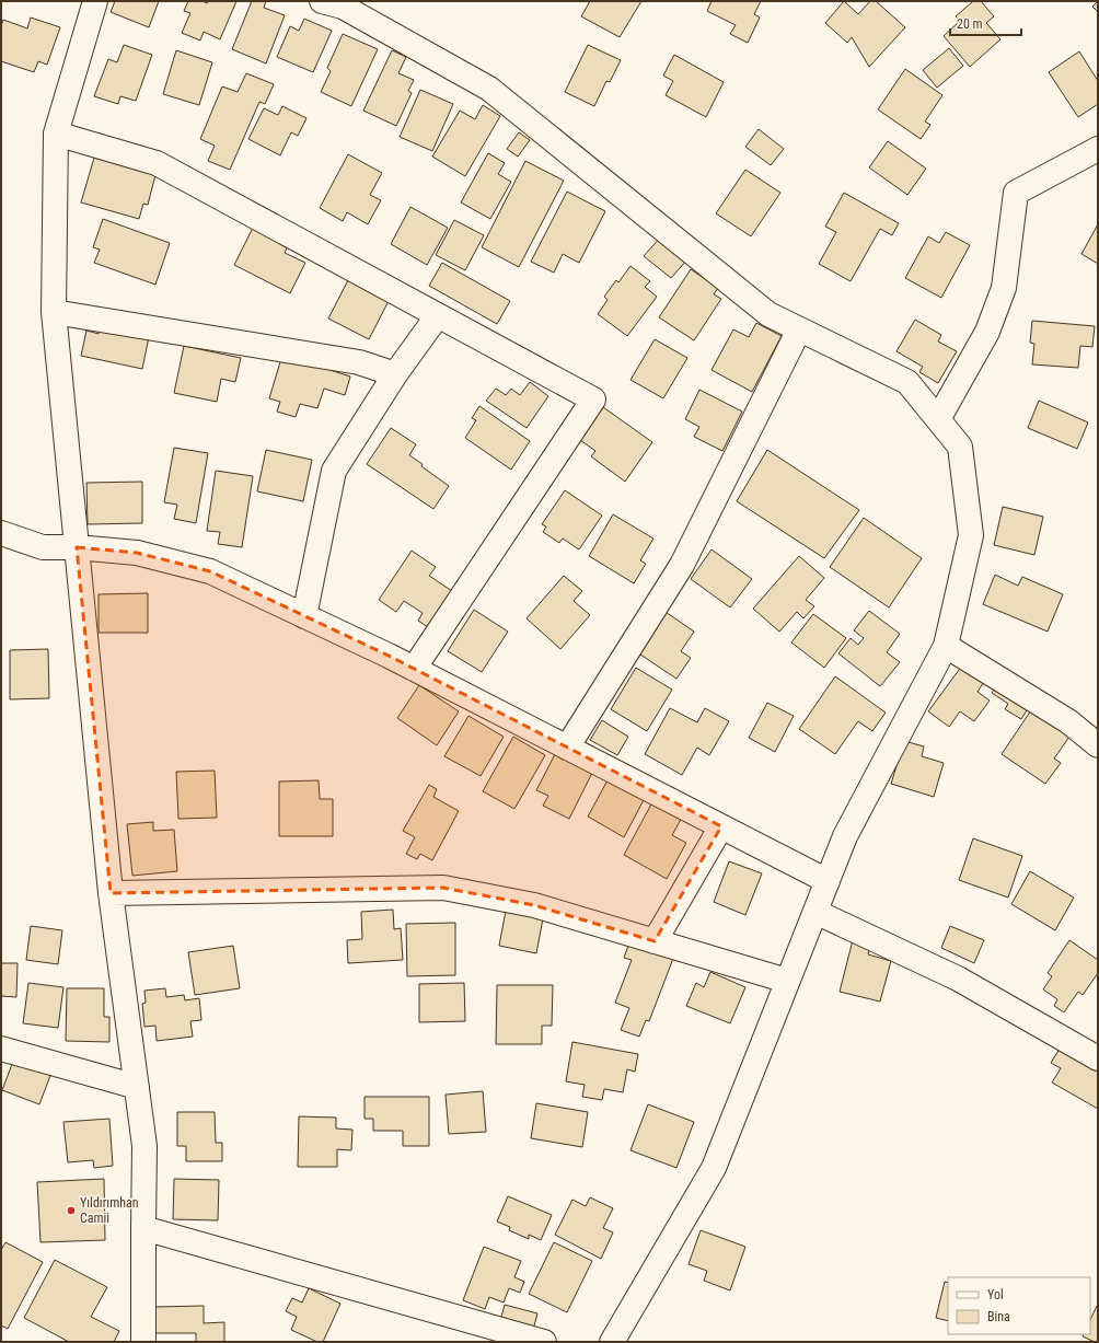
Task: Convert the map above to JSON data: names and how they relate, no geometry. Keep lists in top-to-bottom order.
{
  "places": ["Yıldırımhan Camii"],
  "legend": ["Yol", "Bina"],
  "scale_bar": "20 m"
}
